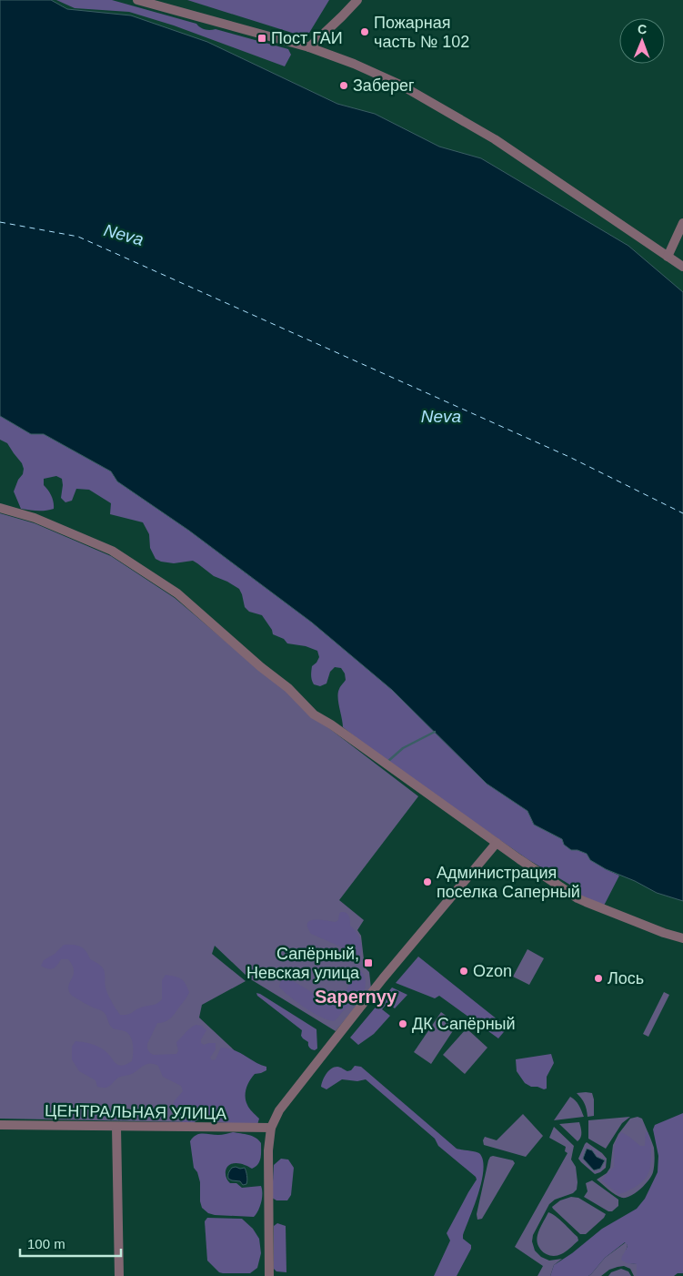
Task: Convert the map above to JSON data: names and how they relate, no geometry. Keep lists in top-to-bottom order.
{
  "streets": {
    "street": ["ЦЕНТРАЛЬНАЯ УЛИЦА"]
  },
  "districts": ["Sapernyy"],
  "water": ["Neva"],
  "places": {
    "other": [
      "Пожарная часть № 102",
      "Заберег",
      "Администрация поселка Саперный",
      "Ozon",
      "Лось",
      "ДК Сапёрный"
    ],
    "transit": ["Пост ГАИ", "Сапёрный, Невская улица"]
  },
  "scale_bar": "100 m",
  "north": "top"
}
